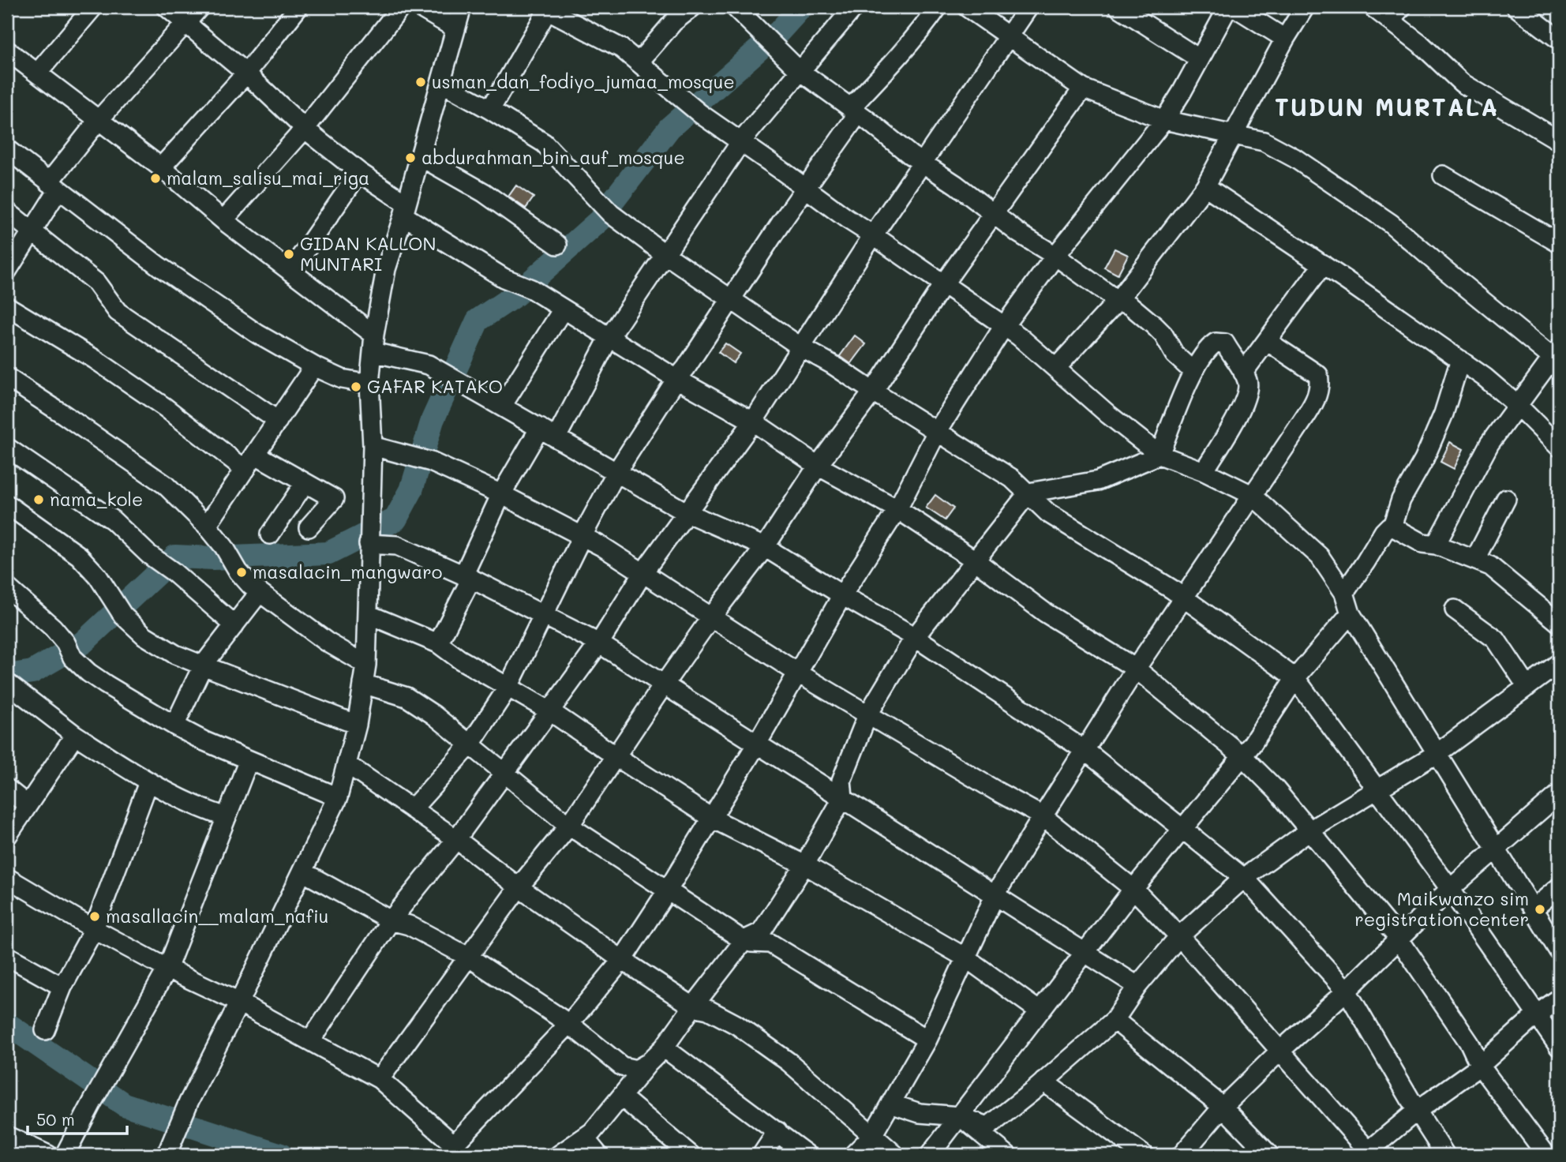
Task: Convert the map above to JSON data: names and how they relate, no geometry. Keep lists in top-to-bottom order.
{
  "districts": ["TUDUN MURTALA"],
  "places": [
    "usman_dan_fodiyo_jumaa_mosque",
    "abdurahman_bin_auf_mosque",
    "malam_salisu_mai_riga",
    "GIDAN KALLON MUNTARI",
    "GAFAR KATAKO",
    "nama_kole",
    "masalacin_mangwaro",
    "Maikwanzo sim registration center",
    "masallacin__malam_nafiu"
  ],
  "scale_bar": "50 m"
}
